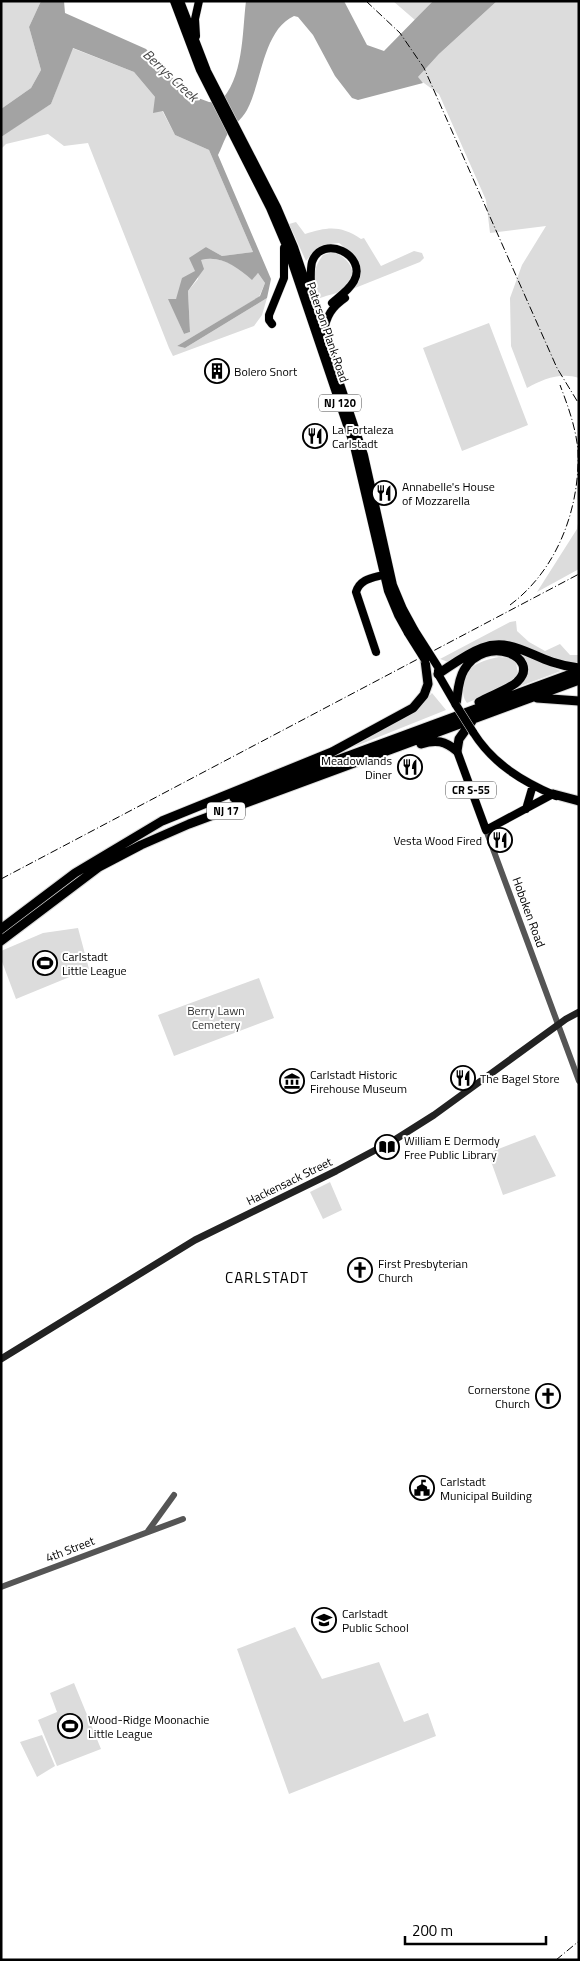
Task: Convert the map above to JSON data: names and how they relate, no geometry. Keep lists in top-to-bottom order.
{
  "streets": {
    "highway": ["NJ 17"],
    "main road": [
      "Paterson Plank Road",
      "NJ 120",
      "CR S-55",
      "Hoboken Road",
      "Hackensack Street"
    ],
    "street": ["4th Street"]
  },
  "crossings": [
    ["Paterson Plank Road", "NJ 120"],
    ["Hoboken Road", "Hackensack Street"]
  ],
  "districts": ["CARLSTADT"],
  "water": ["Berrys Creek"],
  "parks": ["Berry Lawn Cemetery"],
  "places": {
    "building": ["Bolero Snort"],
    "restaurant": [
      "La Fortaleza Carlstadt",
      "Annabelle's House of Mozzarella",
      "Meadowlands Diner",
      "Vesta Wood Fired",
      "The Bagel Store"
    ],
    "sports": ["Carlstadt Little League", "Wood-Ridge Moonachie Little League"],
    "museum": ["Carlstadt Historic Firehouse Museum"],
    "library": ["William E Dermody Free Public Library"],
    "church": ["First Presbyterian Church", "Cornerstone Church"],
    "public building": ["Carlstadt Municipal Building"],
    "school or university": ["Carlstadt Public School"]
  },
  "scale_bar": "200 m"
}
